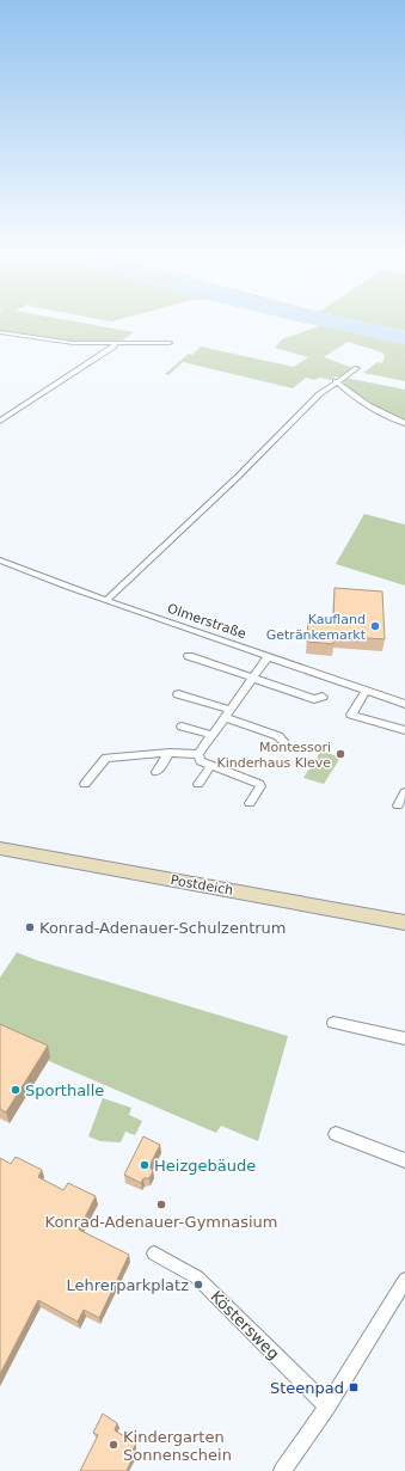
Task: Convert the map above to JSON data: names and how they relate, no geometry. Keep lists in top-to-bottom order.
{
  "streets": {
    "main road": ["Postdeich"],
    "street": ["Olmerstraße", "Köstersweg"]
  },
  "places": {
    "other": [
      "Kaufland Getränkemarkt",
      "Montessori Kinderhaus Kleve",
      "Konrad-Adenauer-Schulzentrum",
      "Sporthalle",
      "Heizgebäude",
      "Konrad-Adenauer-Gymnasium",
      "Lehrerparkplatz",
      "Kindergarten Sonnenschein"
    ],
    "transit": ["Steenpad"]
  }
}
